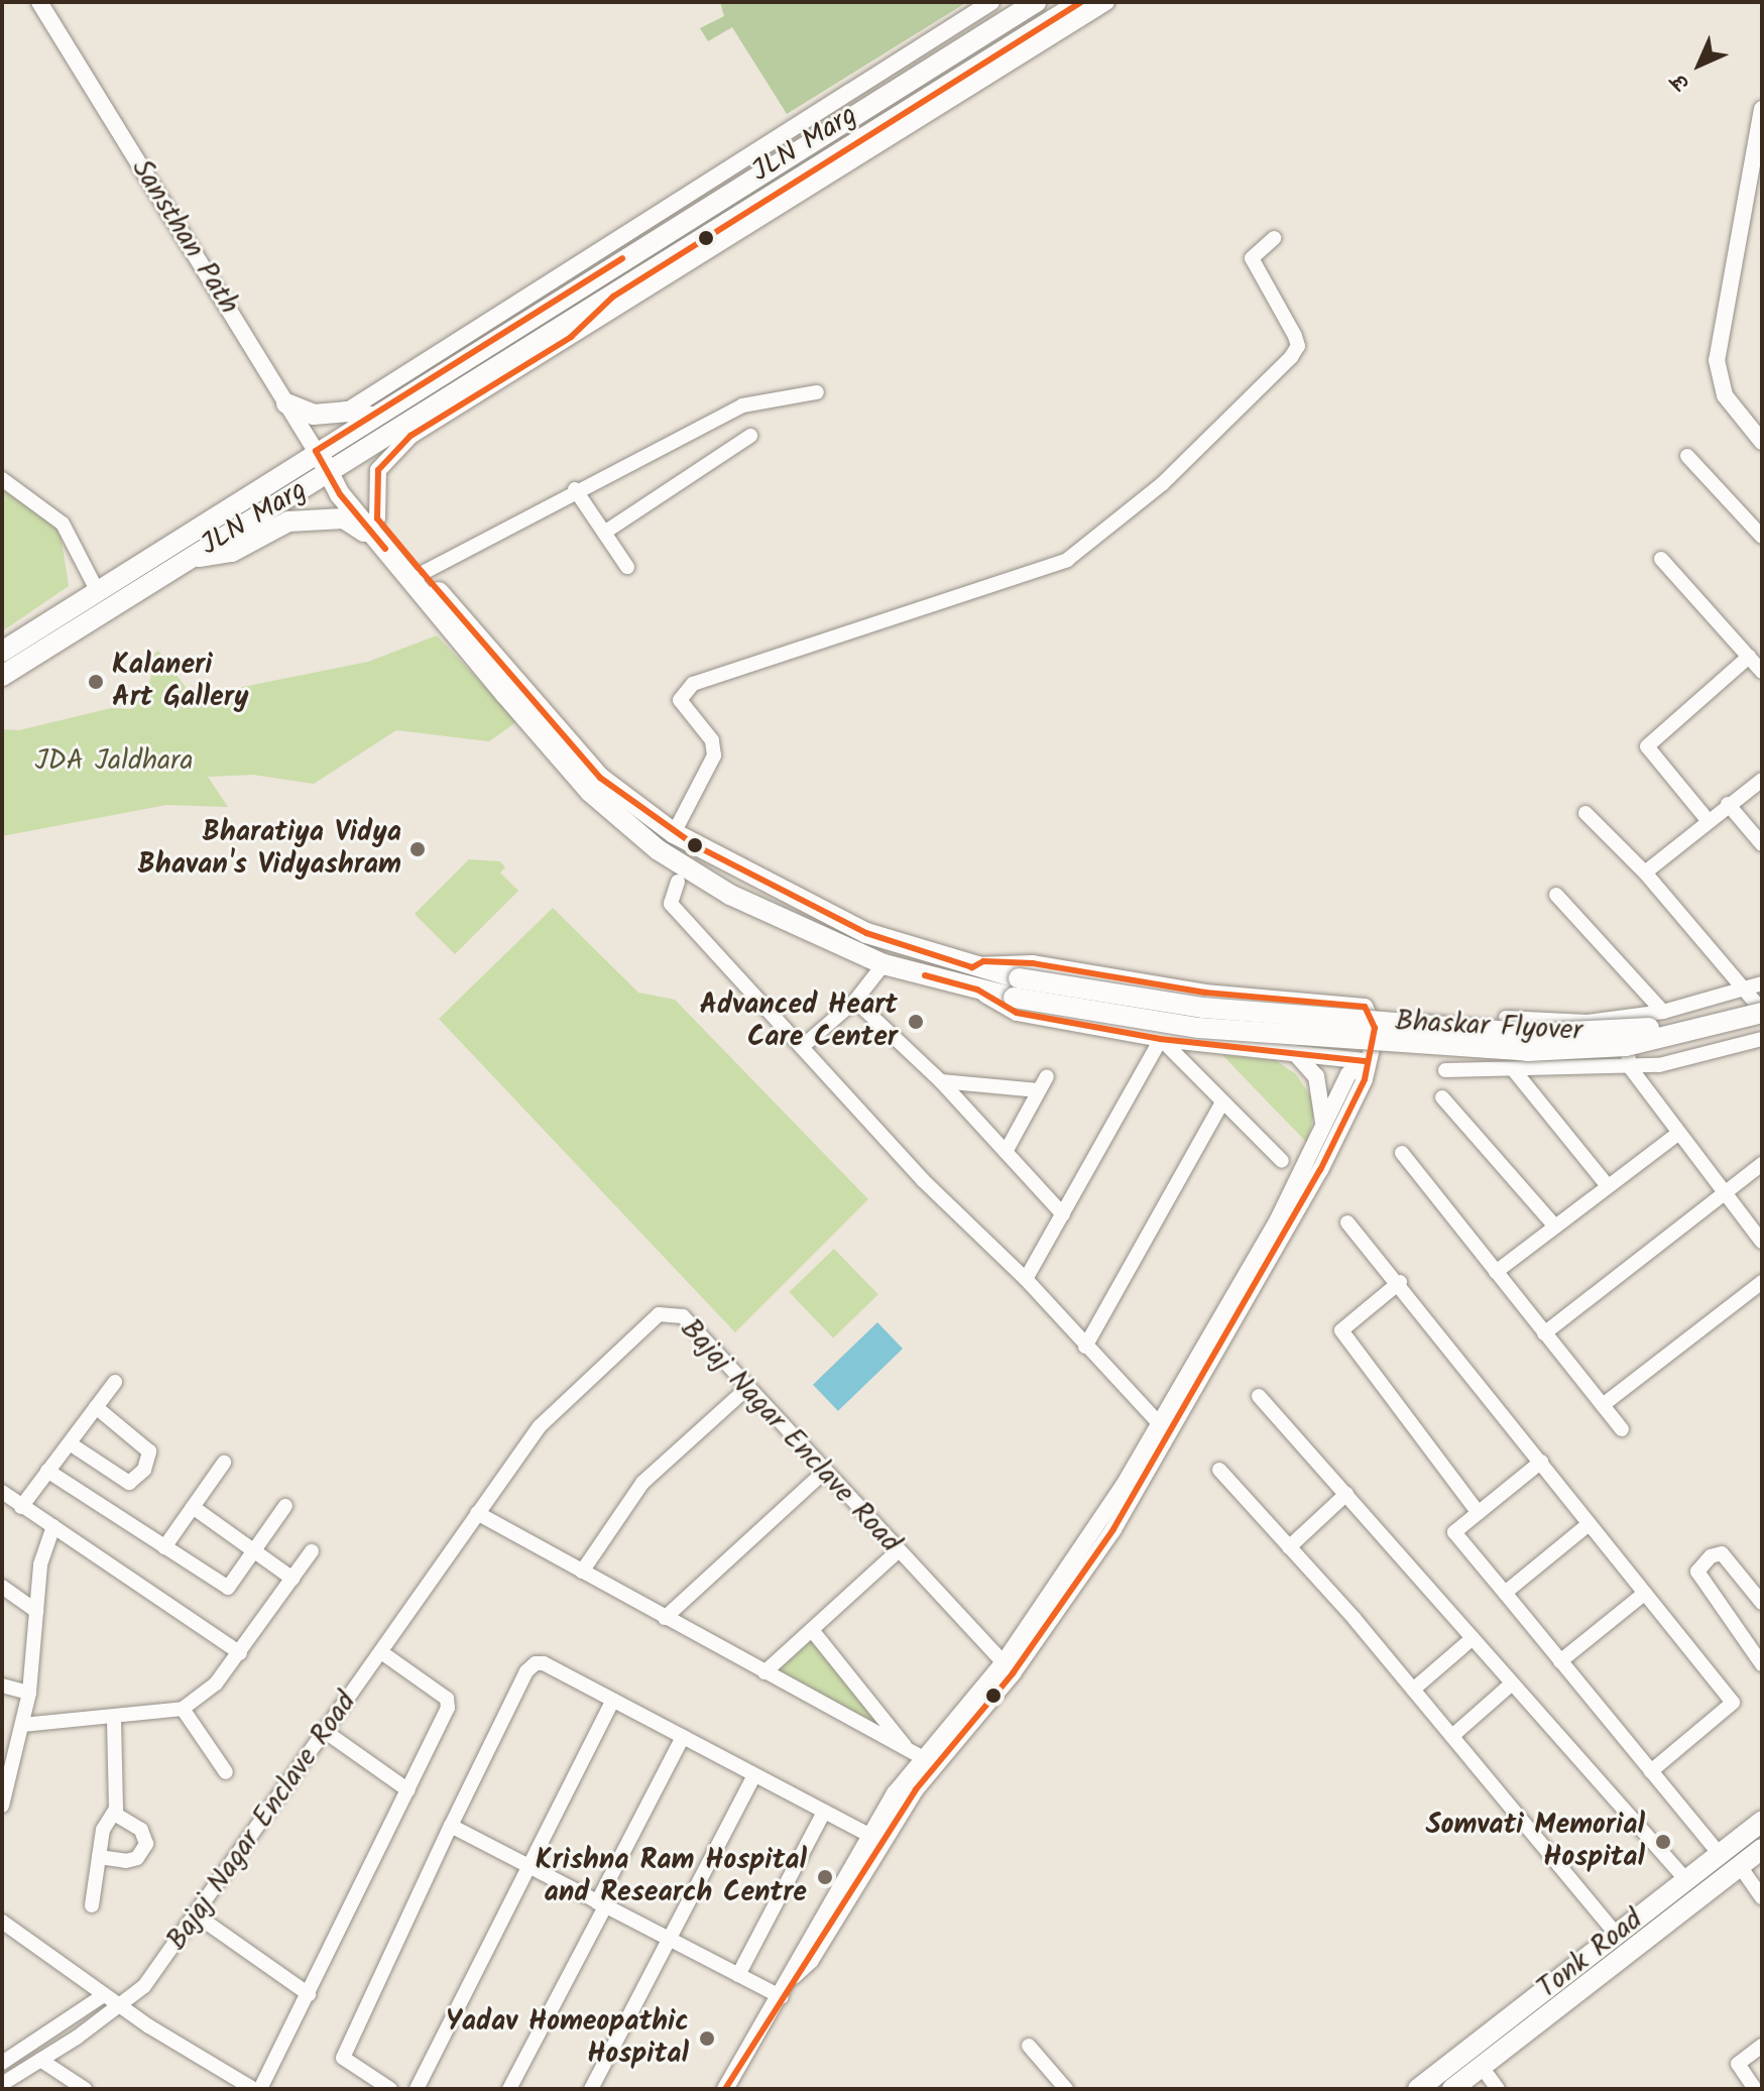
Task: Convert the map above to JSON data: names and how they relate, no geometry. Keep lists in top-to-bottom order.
{
  "streets": {
    "main road": ["JLN Marg", "Bhaskar Flyover", "Tonk Road"],
    "street": ["Sansthan Path", "Bajaj Nagar Enclave Road"]
  },
  "crossings": [
    ["JLN Marg", "Sansthan Path"]
  ],
  "parks": ["JDA Jaldhara"],
  "places": [
    "Kalaneri Art Gallery",
    "Bharatiya Vidya Bhavan's Vidyashram",
    "Advanced Heart Care Center",
    "Somvati Memorial Hospital",
    "Krishna Ram Hospital and Research Centre",
    "Yadav Homeopathic Hospital"
  ],
  "north": "bottom left"
}
